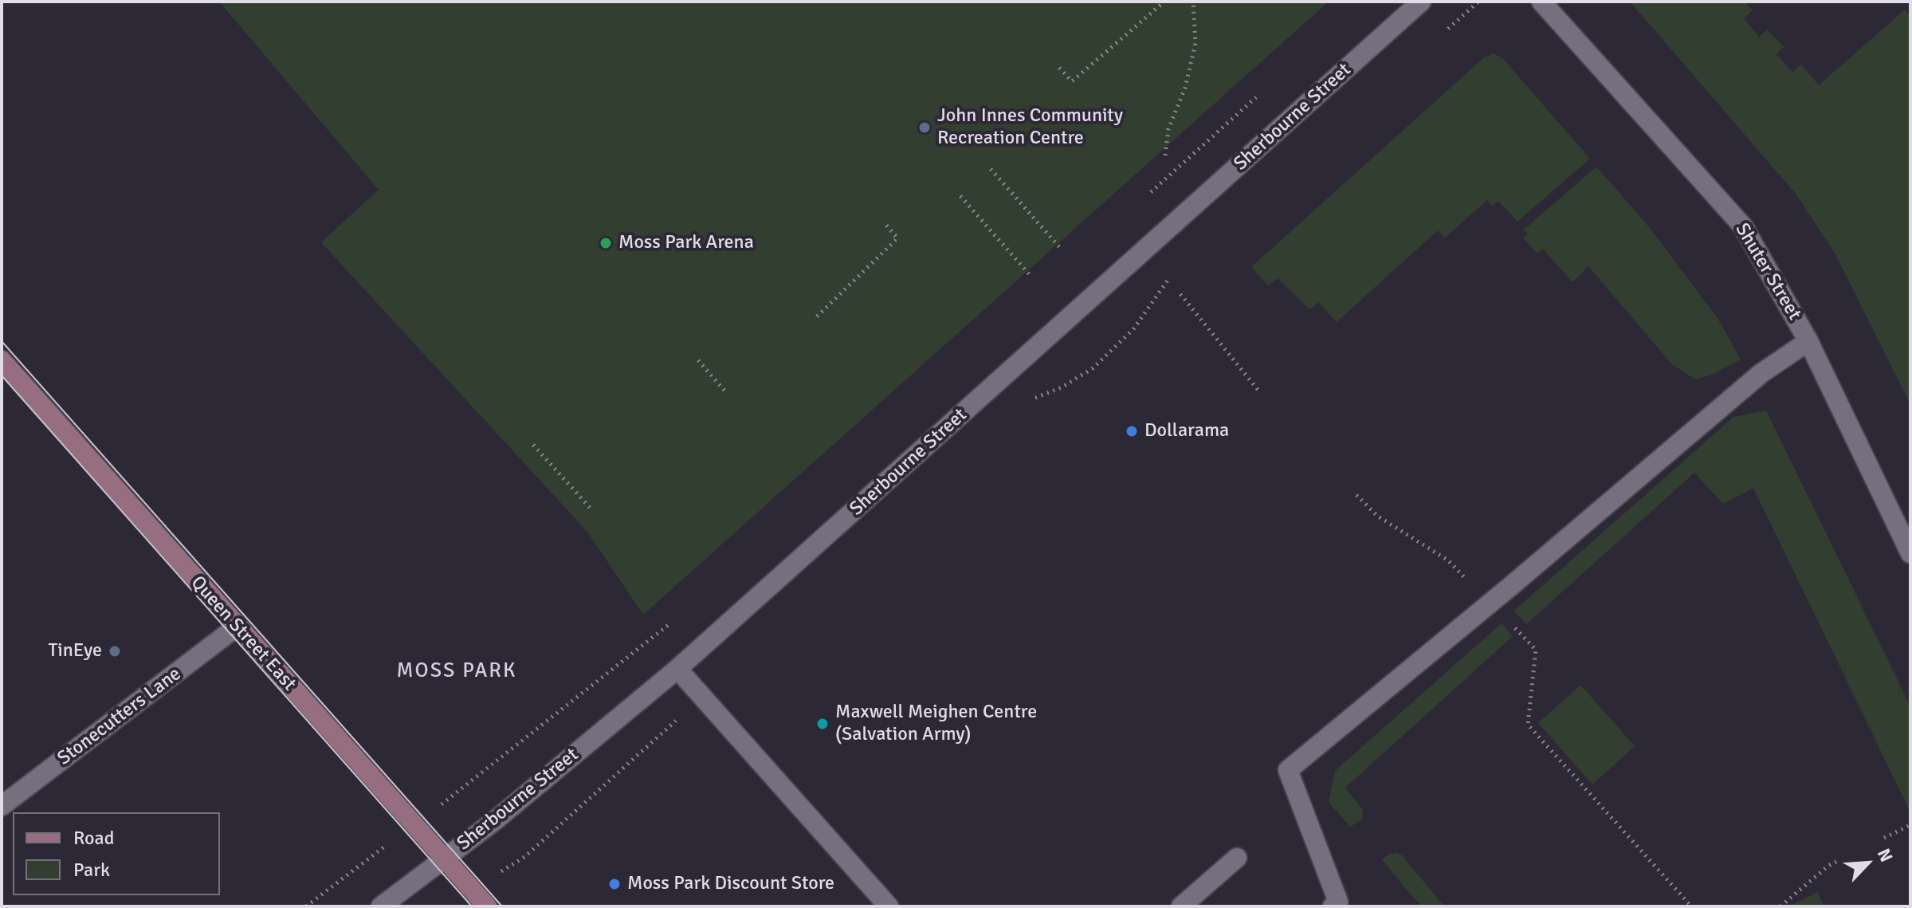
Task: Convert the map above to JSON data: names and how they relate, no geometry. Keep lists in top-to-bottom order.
{
  "streets": {
    "main road": ["Queen Street East"],
    "street": ["Sherbourne Street", "Shuter Street", "Stonecutters Lane"]
  },
  "crossings": [
    ["Sherbourne Street", "Queen Street East"],
    ["Queen Street East", "Stonecutters Lane"]
  ],
  "districts": ["MOSS PARK"],
  "places": [
    "John Innes Community Recreation Centre",
    "Moss Park Arena",
    "Dollarama",
    "TinEye",
    "Maxwell Meighen Centre (Salvation Army)",
    "Moss Park Discount Store"
  ],
  "legend": ["Road", "Park"],
  "north": "top right"
}
